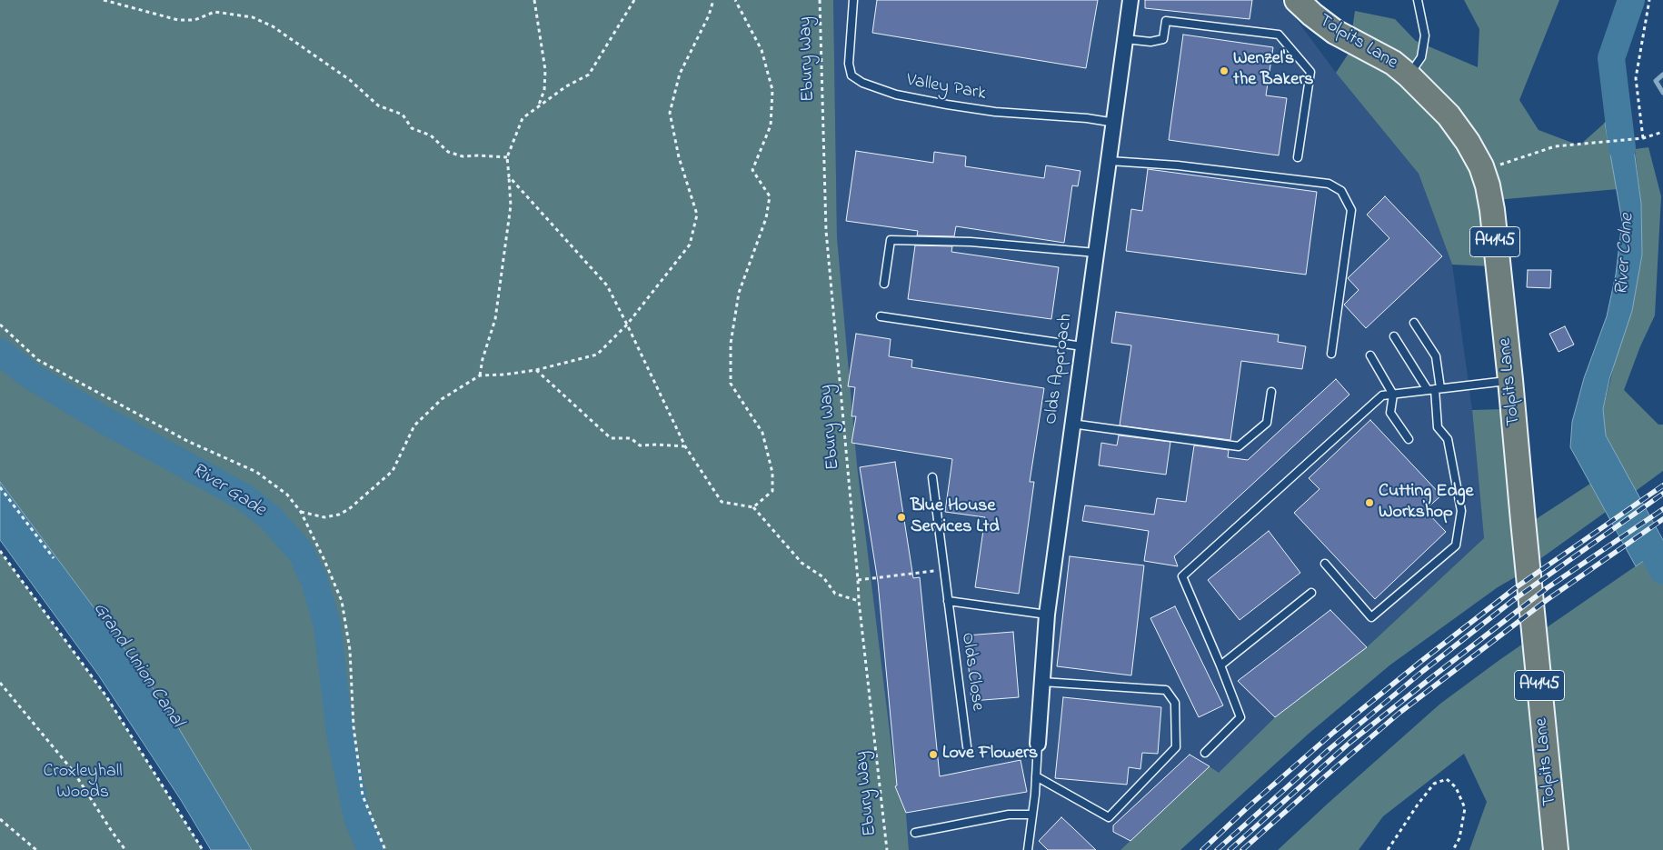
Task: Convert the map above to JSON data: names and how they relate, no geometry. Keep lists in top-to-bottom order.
{
  "streets": {
    "main road": ["Tolpits Lane", "A4145"],
    "street": ["Olds Approach"],
    "lane": ["Valley Park", "Olds Close"],
    "path": ["Ebury Way"]
  },
  "crossings": [
    ["Valley Park", "Olds Approach"],
    ["Olds Approach", "Olds Close"]
  ],
  "water": ["River Colne", "River Gade", "Grand Union Canal"],
  "parks": ["Croxleyhall Woods"],
  "places": [
    "Wenzel's the Bakers",
    "Cutting Edge Workshop",
    "Blue House Services Ltd",
    "Love Flowers"
  ]
}
